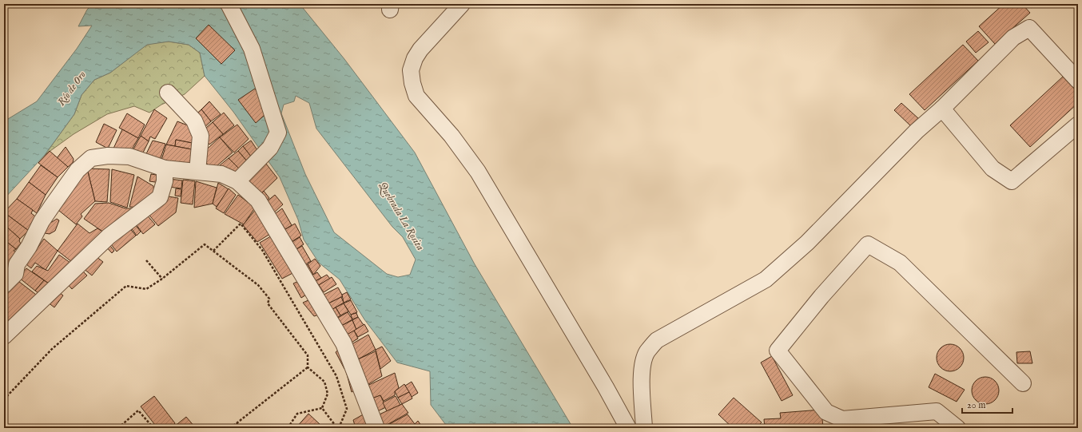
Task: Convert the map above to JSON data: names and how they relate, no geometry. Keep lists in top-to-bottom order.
{
  "water": ["Río de Oro", "Quebrada La Rosita"],
  "scale_bar": "20 m"
}
